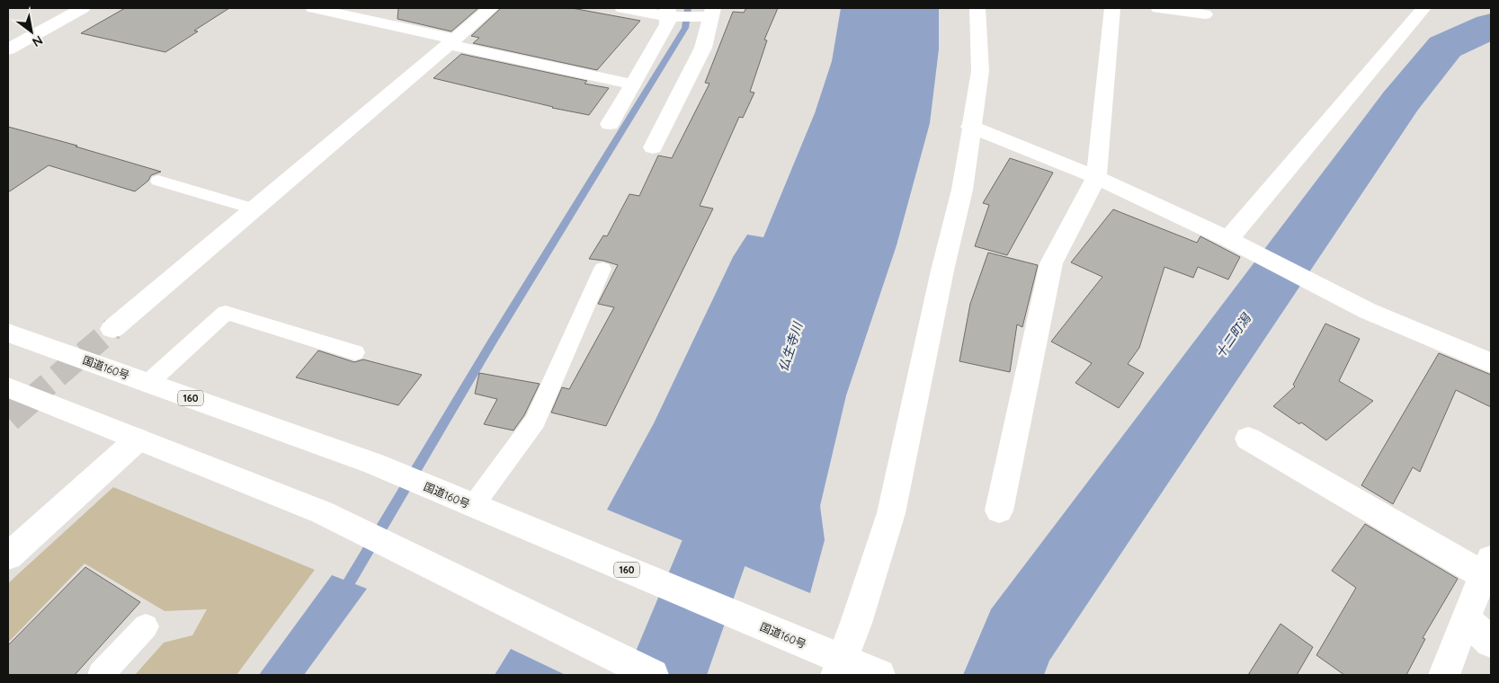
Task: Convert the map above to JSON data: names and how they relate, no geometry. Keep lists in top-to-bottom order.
{
  "streets": {
    "main road": ["国道160号", "160"]
  },
  "water": ["十二町潟", "仏生寺川"],
  "north": "bottom right"
}
